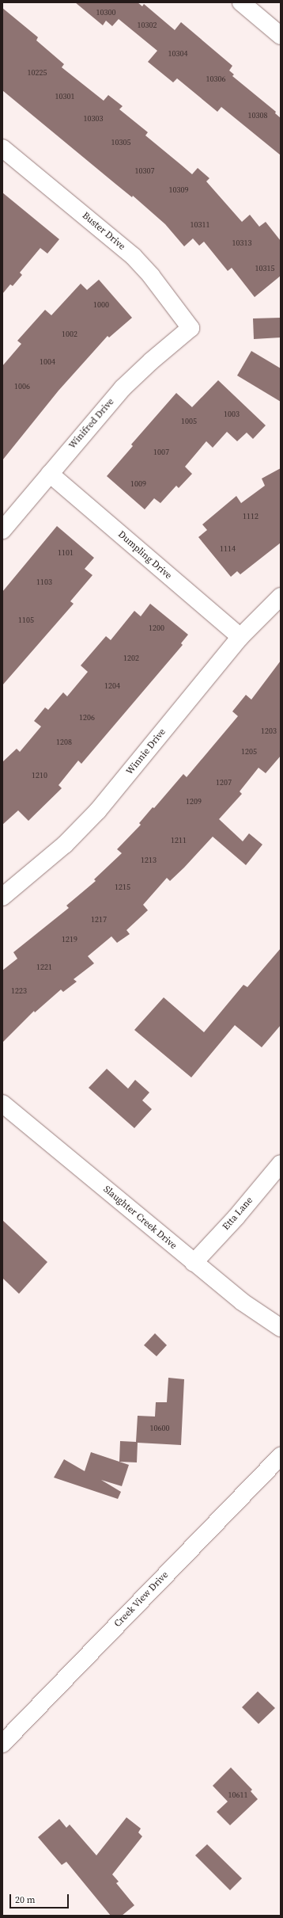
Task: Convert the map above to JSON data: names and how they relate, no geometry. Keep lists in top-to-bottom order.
{
  "streets": {
    "street": [
      "Buster Drive",
      "Winifred Drive",
      "Dumpling Drive",
      "Winnie Drive",
      "Etta Lane",
      "Slaughter Creek Drive",
      "Creek View Drive"
    ]
  },
  "crossings": [
    ["Buster Drive", "Winifred Drive"],
    ["Winifred Drive", "Dumpling Drive"],
    ["Dumpling Drive", "Winnie Drive"],
    ["Etta Lane", "Slaughter Creek Drive"]
  ],
  "house_numbers": [
    "10300",
    "10302",
    "10304",
    "10225",
    "10306",
    "10301",
    "10308",
    "10303",
    "10305",
    "10307",
    "10309",
    "10311",
    "10313",
    "10315",
    "1000",
    "1002",
    "1004",
    "1006",
    "1003",
    "1005",
    "1007",
    "1009",
    "1112",
    "1114",
    "1101",
    "1103",
    "1105",
    "1200",
    "1202",
    "1204",
    "1206",
    "1203",
    "1208",
    "1205",
    "1210",
    "1207",
    "1209",
    "1211",
    "1213",
    "1215",
    "1217",
    "1219",
    "1221",
    "1223",
    "10600",
    "10611"
  ],
  "scale_bar": "20 m"
}
